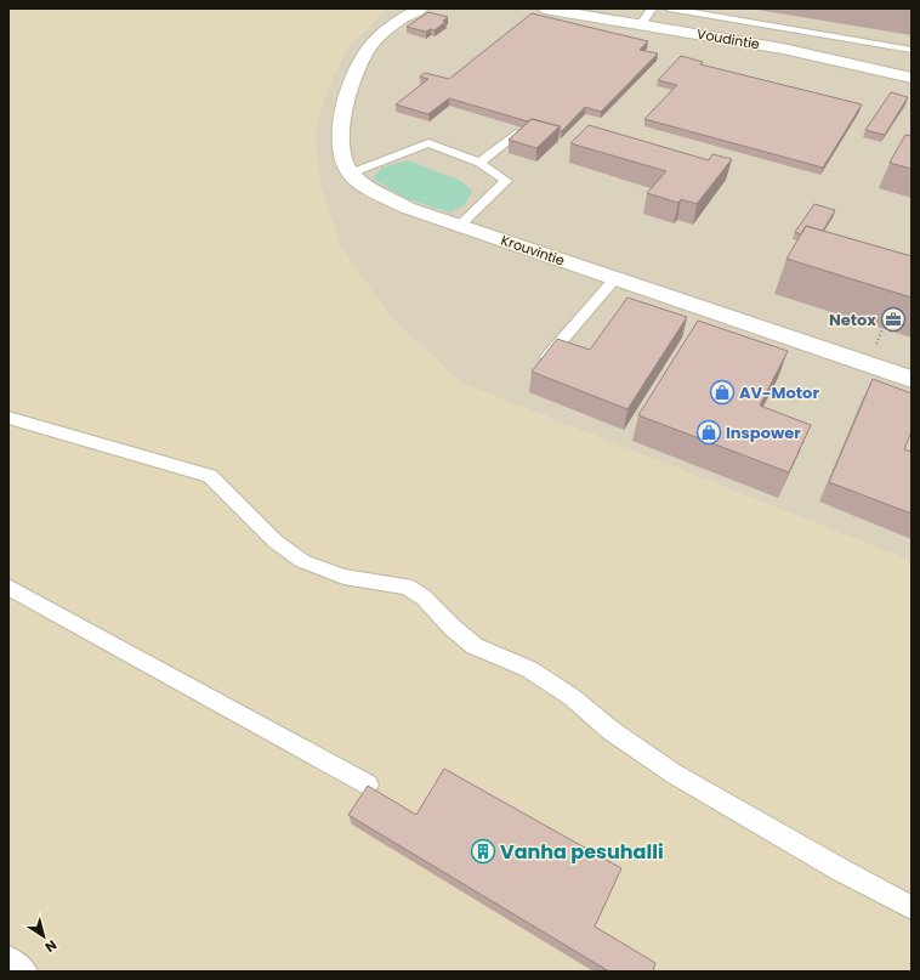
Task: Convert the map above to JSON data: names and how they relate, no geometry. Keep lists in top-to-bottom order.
{
  "streets": {
    "street": ["Voudintie", "Krouvintie"]
  },
  "places": {
    "office": ["Netox"],
    "shop": ["AV-Motor", "Inspower"],
    "building": ["Vanha pesuhalli"]
  },
  "north": "bottom right"
}
